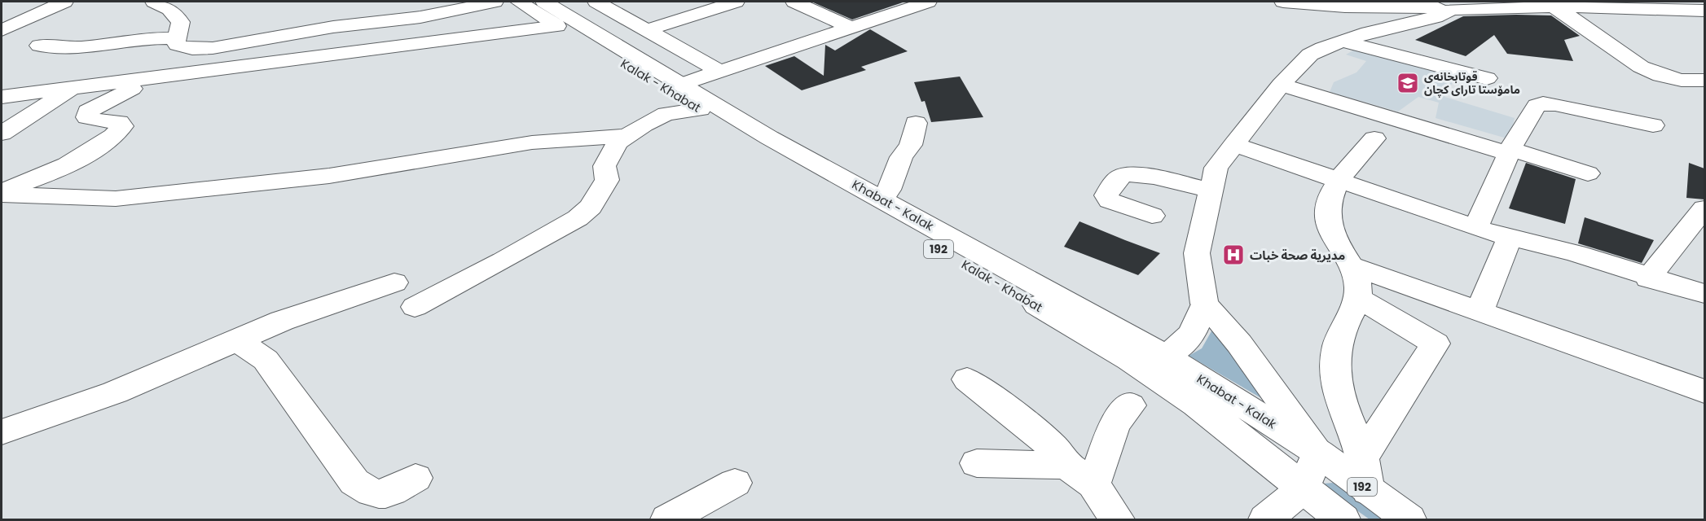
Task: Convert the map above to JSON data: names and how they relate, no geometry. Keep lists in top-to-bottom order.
{
  "streets": {
    "street": ["Kalak - Khabat", "Khabat - Kalak", "192"]
  },
  "crossings": [
    ["Khabat - Kalak", "192"]
  ],
  "places": {
    "school or university": ["قوتابخانەی مامۆستا تارای کچان"],
    "hospital": ["مديرية صحة خبات"]
  }
}
